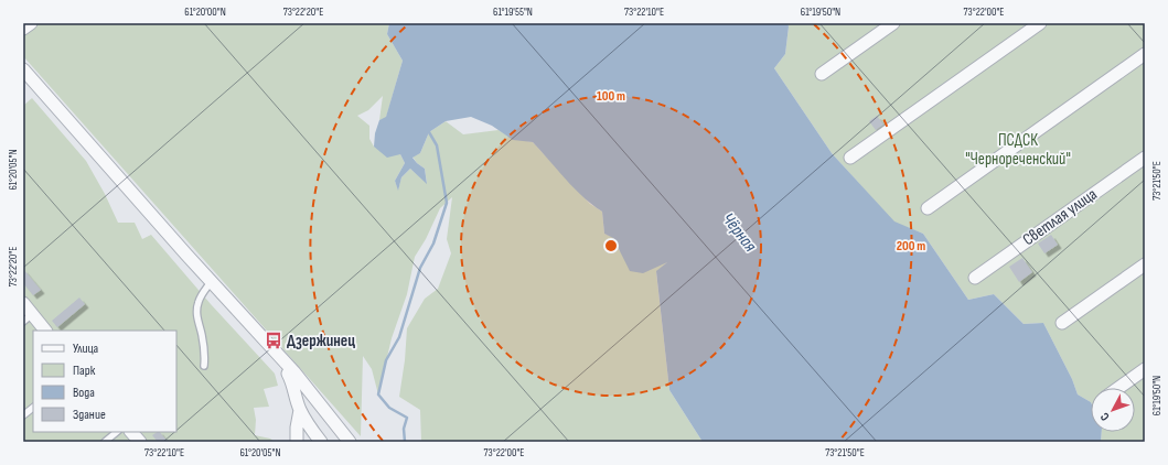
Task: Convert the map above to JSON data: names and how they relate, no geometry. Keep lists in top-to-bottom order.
{
  "streets": {
    "street": ["Светлая улица"]
  },
  "water": ["Чёрная"],
  "parks": ["ПСДСК \"Чернореченский\""],
  "places": {
    "bus stop": ["Дзержинец"]
  },
  "legend": [
    "Улица",
    "Парк",
    "Вода",
    "Здание"
  ],
  "north": "bottom left",
  "coordinates": [
    "61°20'00\"N",
    "73°22'20\"E",
    "61°19'55\"N",
    "73°22'10\"E",
    "61°19'50\"N",
    "73°22'00\"E",
    "61°20'05\"N",
    "73°21'50\"E"
  ],
  "rings": ["100 m", "200 m"]
}
